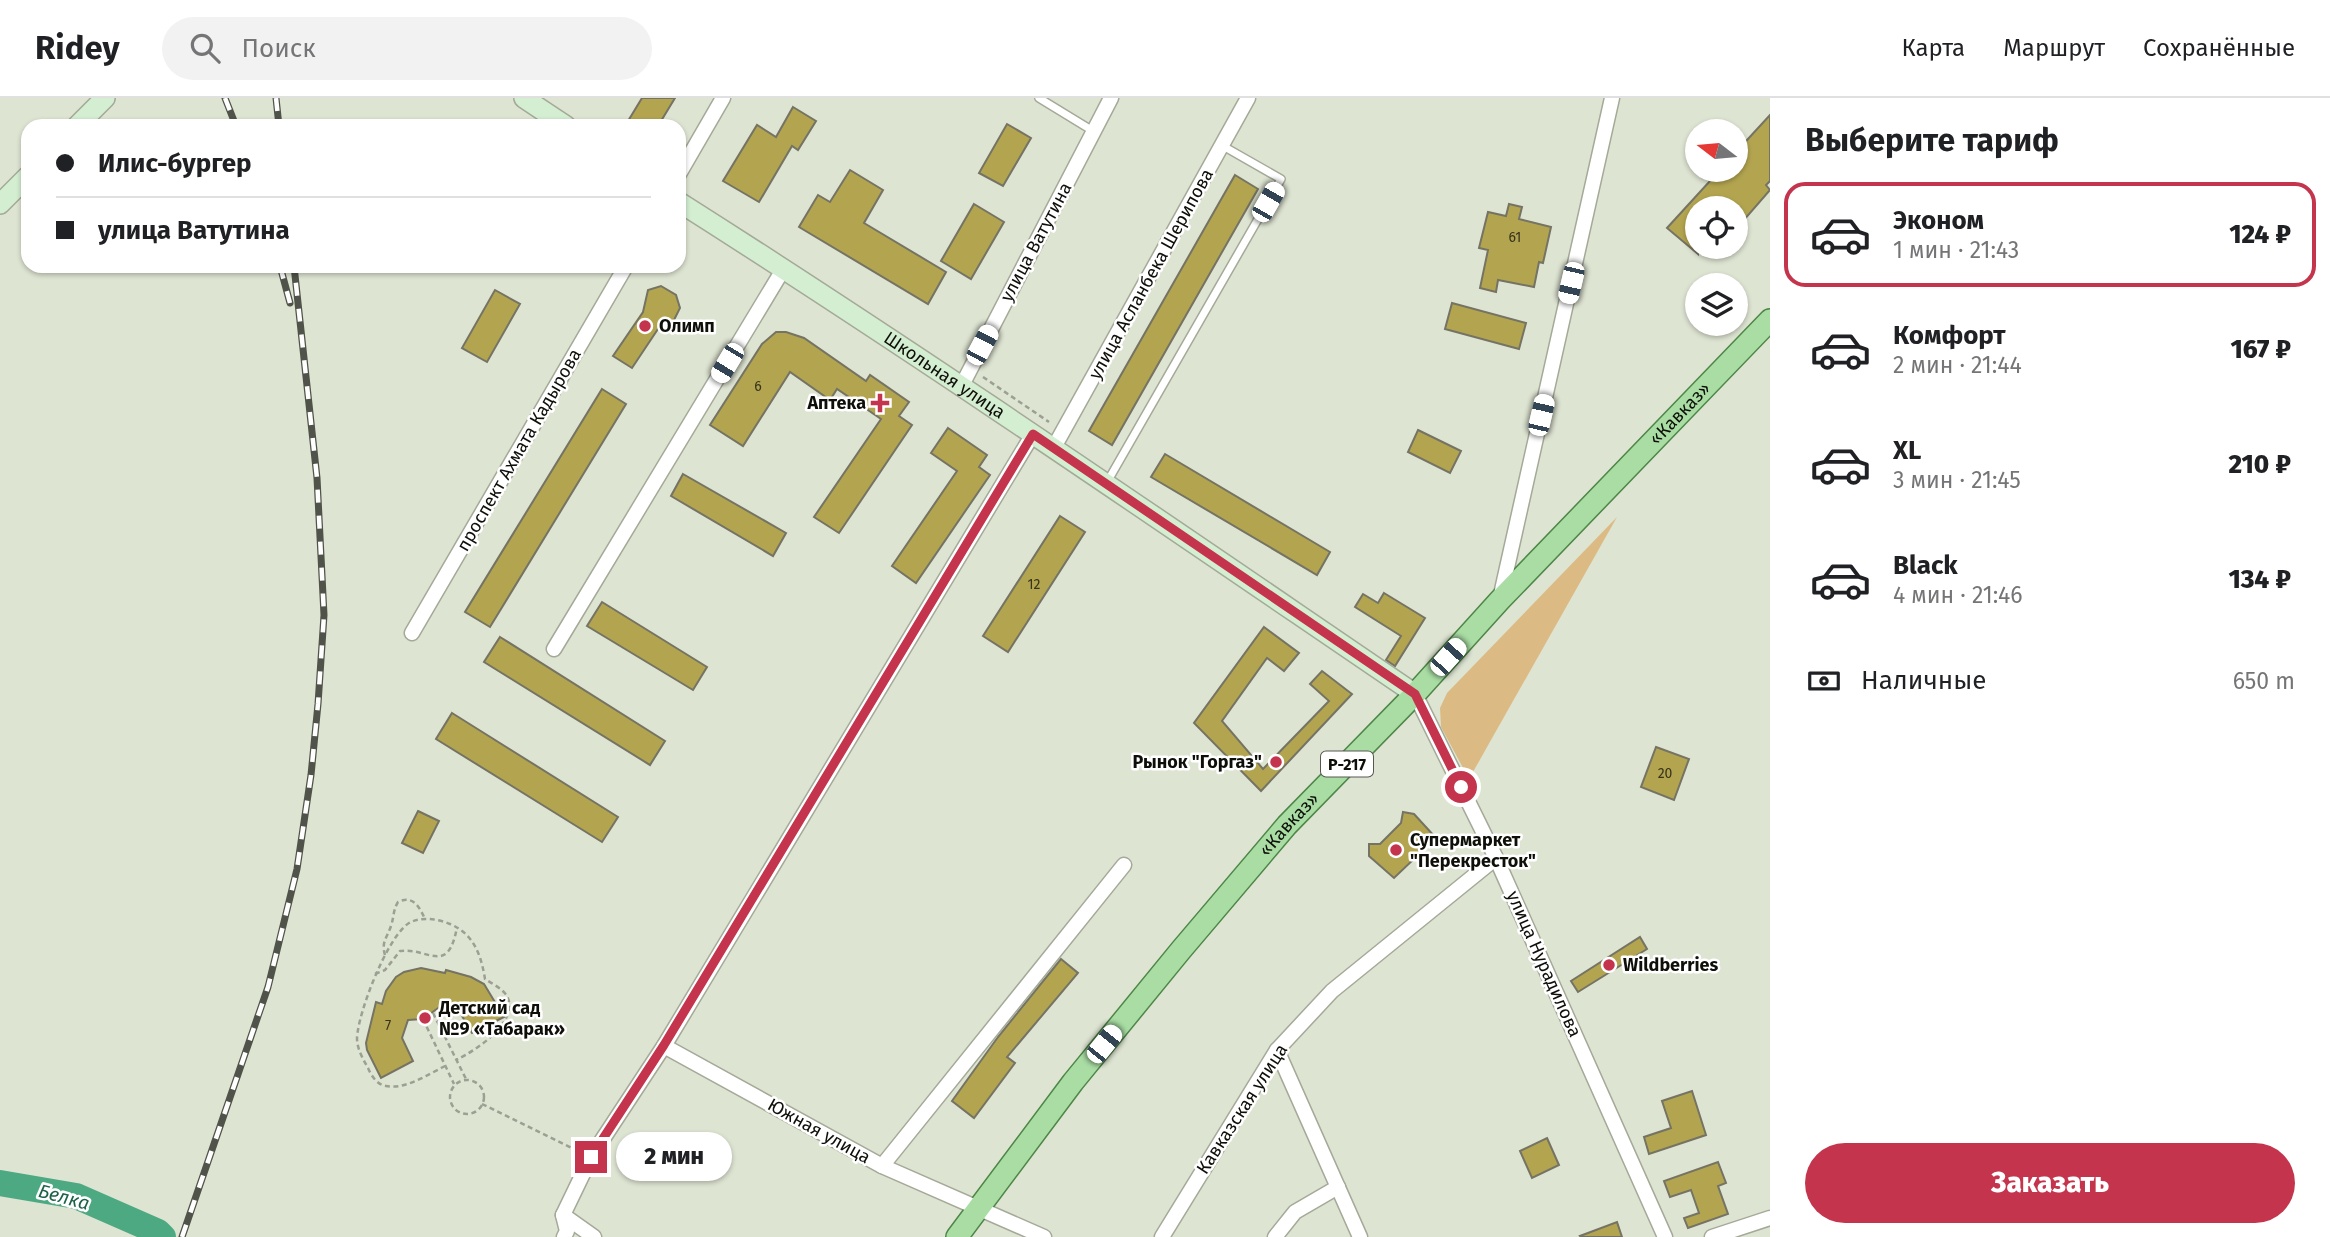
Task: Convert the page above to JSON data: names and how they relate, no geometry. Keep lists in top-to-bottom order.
{
  "streets": {
    "main road": ["«Кавказ»", "Р-217"],
    "street": [
      "улица Ватутина",
      "улица Асланбека Шерипова",
      "Школьная улица",
      "проспект Ахмата Кадырова",
      "улица Нурадилова",
      "Кавказская улица",
      "Южная улица"
    ]
  },
  "crossings": [
    ["улица Ватутина", "Школьная улица"],
    ["улица Асланбека Шерипова", "Школьная улица"],
    ["Школьная улица", "«Кавказ»"],
    ["Школьная улица", "улица Нурадилова"],
    ["«Кавказ»", "улица Нурадилова"],
    ["«Кавказ»", "Южная улица"],
    ["улица Нурадилова", "Кавказская улица"]
  ],
  "water": ["Белка"],
  "places": {
    "other": [
      "Олимп",
      "Рынок \"Горгаз\"",
      "Супермаркет \"Перекресток\"",
      "Wildberries",
      "Детский сад №9 «Табарак»"
    ],
    "health": ["Аптека"]
  },
  "house_numbers": [
    "61",
    "6",
    "12",
    "20",
    "7"
  ],
  "north": "left",
  "page": {
    "header": "Ridey",
    "search": "Поиск",
    "nav": ["Карта", "Маршрут", "Сохранённые"],
    "heading": "Выберите тариф",
    "banner": ["Илис-бургер", "улица Ватутина"],
    "list": [
      {
        "name": "Эконом",
        "note": "1 мин · 21:43",
        "value": "124 ₽"
      },
      {
        "name": "Комфорт",
        "note": "2 мин · 21:44",
        "value": "167 ₽"
      },
      {
        "name": "XL",
        "note": "3 мин · 21:45",
        "value": "210 ₽"
      },
      {
        "name": "Black",
        "note": "4 мин · 21:46",
        "value": "134 ₽"
      }
    ],
    "pay": ["Наличные", "650 m"],
    "buttons": "Заказать",
    "bubble": "2 мин"
  }
}
